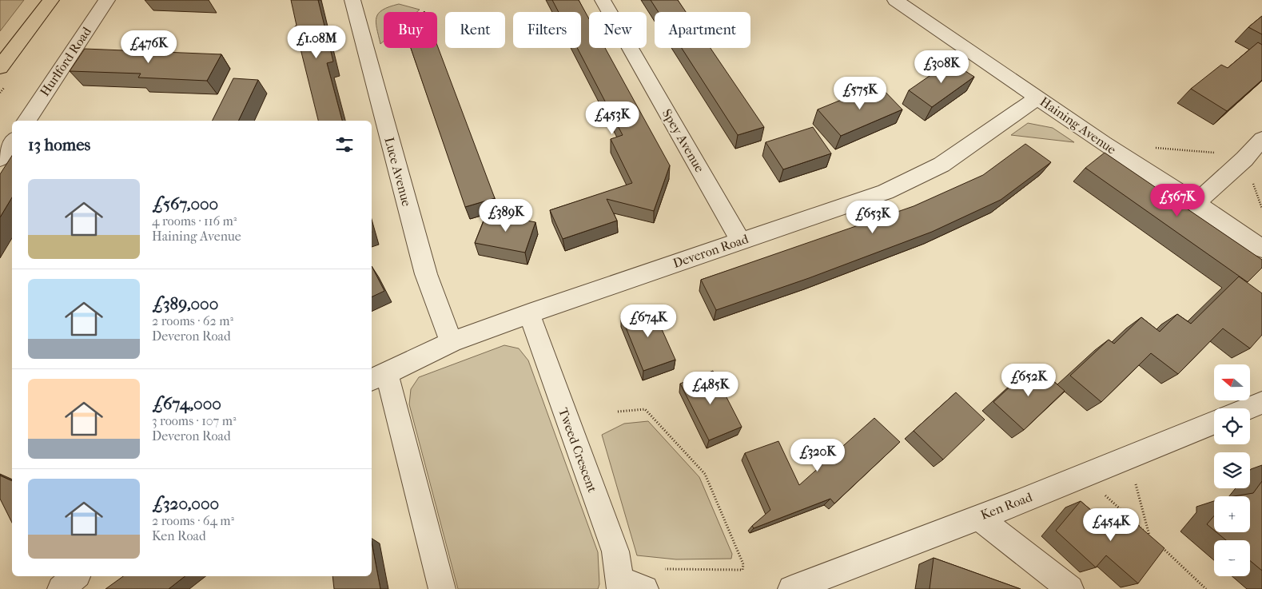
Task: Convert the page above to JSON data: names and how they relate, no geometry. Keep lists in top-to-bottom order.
{
  "streets": {
    "street": [
      "Hurlford Road",
      "Haining Avenue",
      "Spey Avenue",
      "Luce Avenue",
      "Deveron Road",
      "Tweed Crescent",
      "Ken Road"
    ]
  },
  "crossings": [
    ["Haining Avenue", "Deveron Road"],
    ["Spey Avenue", "Deveron Road"],
    ["Luce Avenue", "Deveron Road"],
    ["Deveron Road", "Tweed Crescent"]
  ],
  "north": "left",
  "page": {
    "chip": [
      "Buy",
      "Rent",
      "Filters",
      "New",
      "Apartment"
    ],
    "price": [
      "£1.08M",
      "£476K",
      "£308K",
      "£575K",
      "£453K",
      "£567K",
      "£389K",
      "£653K",
      "£674K",
      "£652K",
      "£485K",
      "£320K",
      "£454K"
    ],
    "heading": "13 homes",
    "list": [
      {
        "name": "£567,000",
        "note": "4 rooms · 116 m² · Haining Avenue"
      },
      {
        "name": "£389,000",
        "note": "2 rooms · 62 m² · Deveron Road"
      },
      {
        "name": "£674,000",
        "note": "3 rooms · 107 m² · Deveron Road"
      },
      {
        "name": "£320,000",
        "note": "2 rooms · 64 m² · Ken Road"
      }
    ],
    "map_buttons": ["+", "−"]
  }
}
